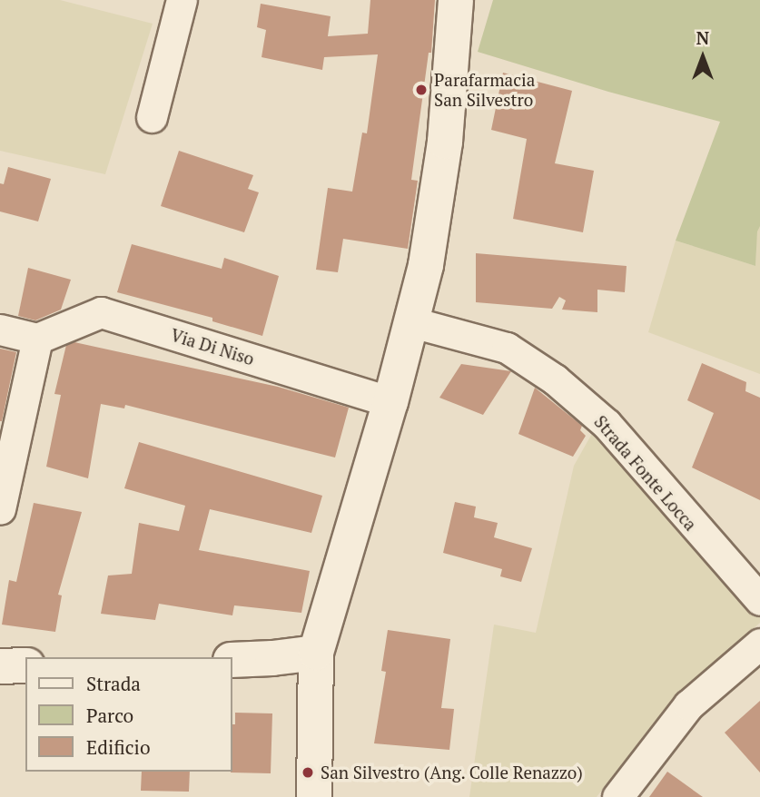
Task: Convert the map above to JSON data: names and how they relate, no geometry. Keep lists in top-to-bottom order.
{
  "streets": {
    "street": ["Via Di Niso", "Strada Fonte Locca"]
  },
  "places": ["Parafarmacia San Silvestro", "San Silvestro (Ang. Colle Renazzo)"],
  "legend": ["Strada", "Parco", "Edificio"],
  "north": "top"
}
